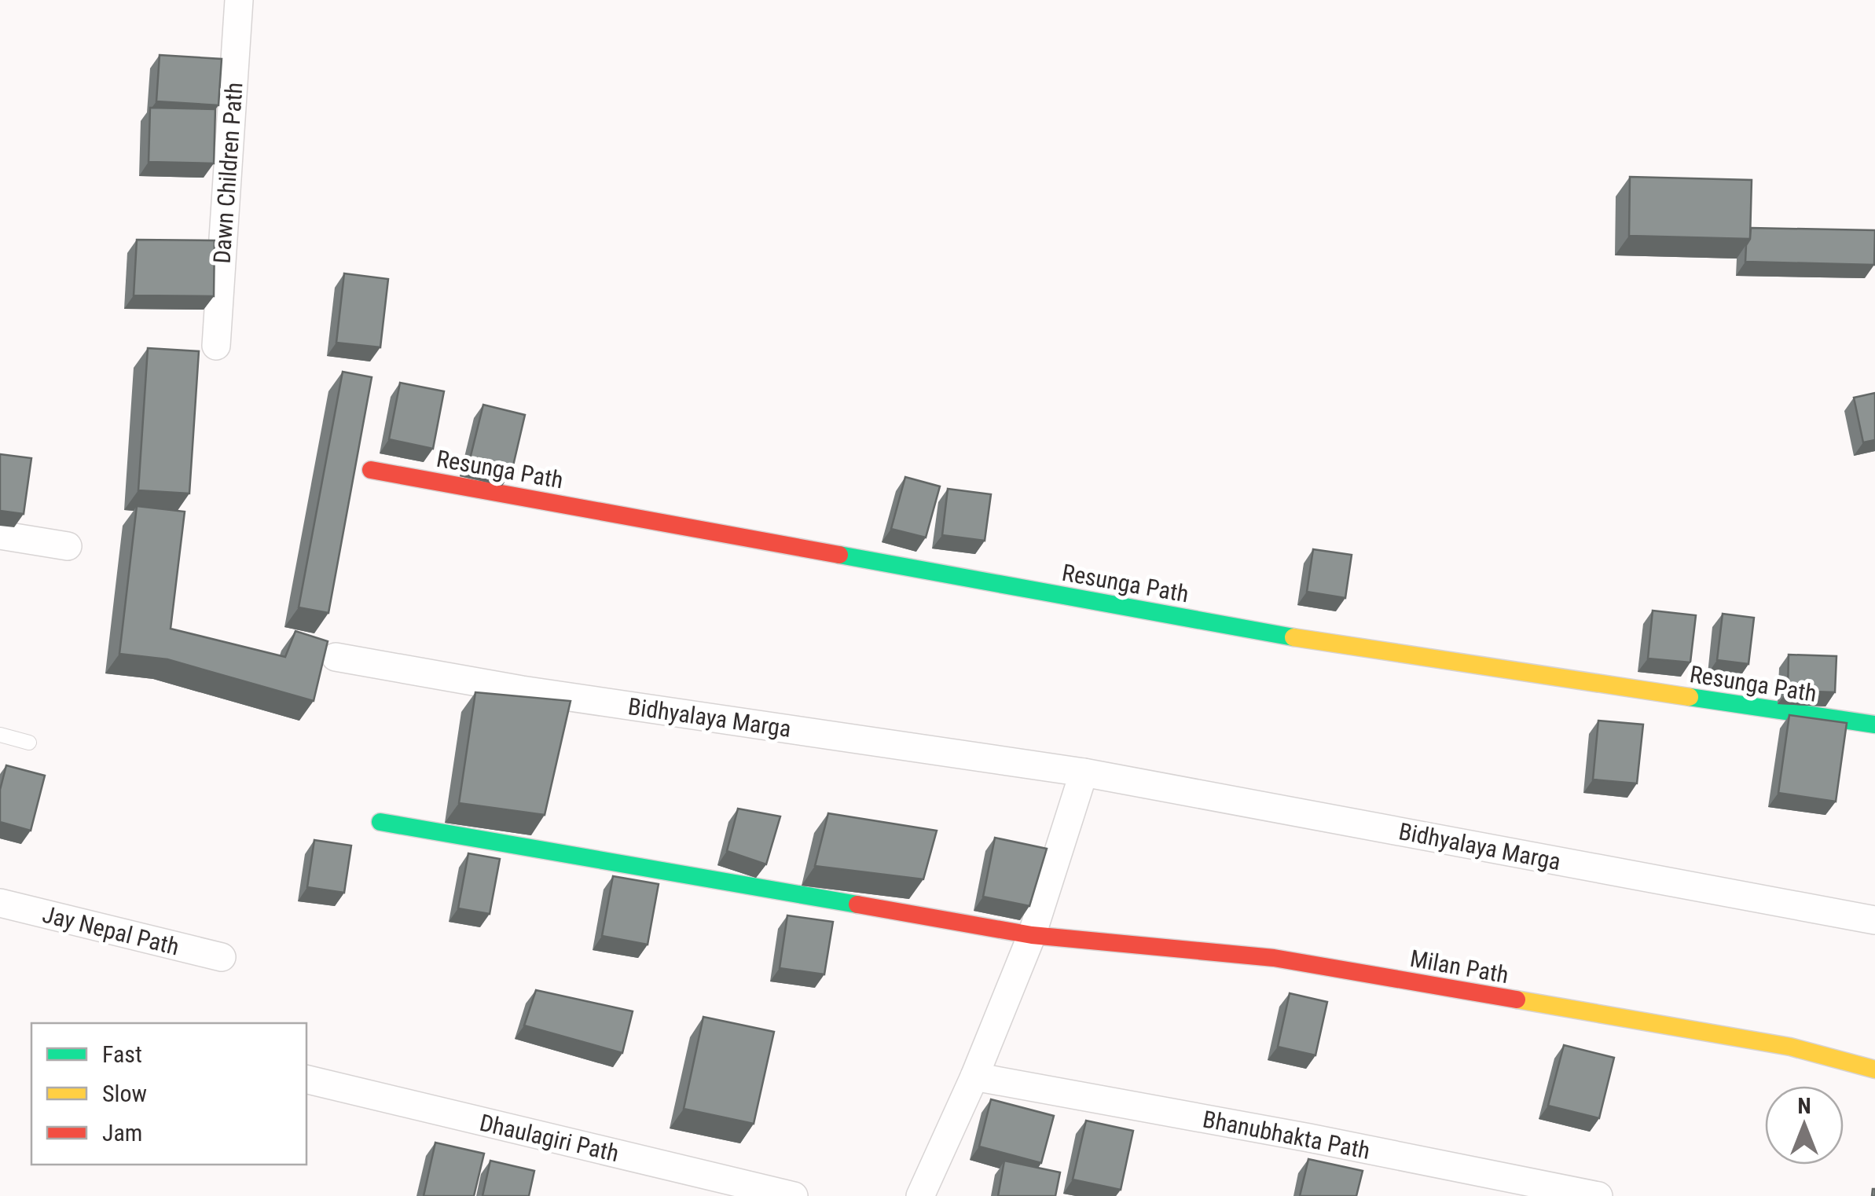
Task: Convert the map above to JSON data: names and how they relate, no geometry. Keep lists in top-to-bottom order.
{
  "streets": {
    "street": [
      "Dawn Children Path",
      "Resunga Path",
      "Bidhyalaya Marga",
      "Jay Nepal Path",
      "Milan Path",
      "Bhanubhakta Path",
      "Dhaulagiri Path"
    ]
  },
  "legend": ["Fast", "Slow", "Jam"],
  "north": "top"
}
